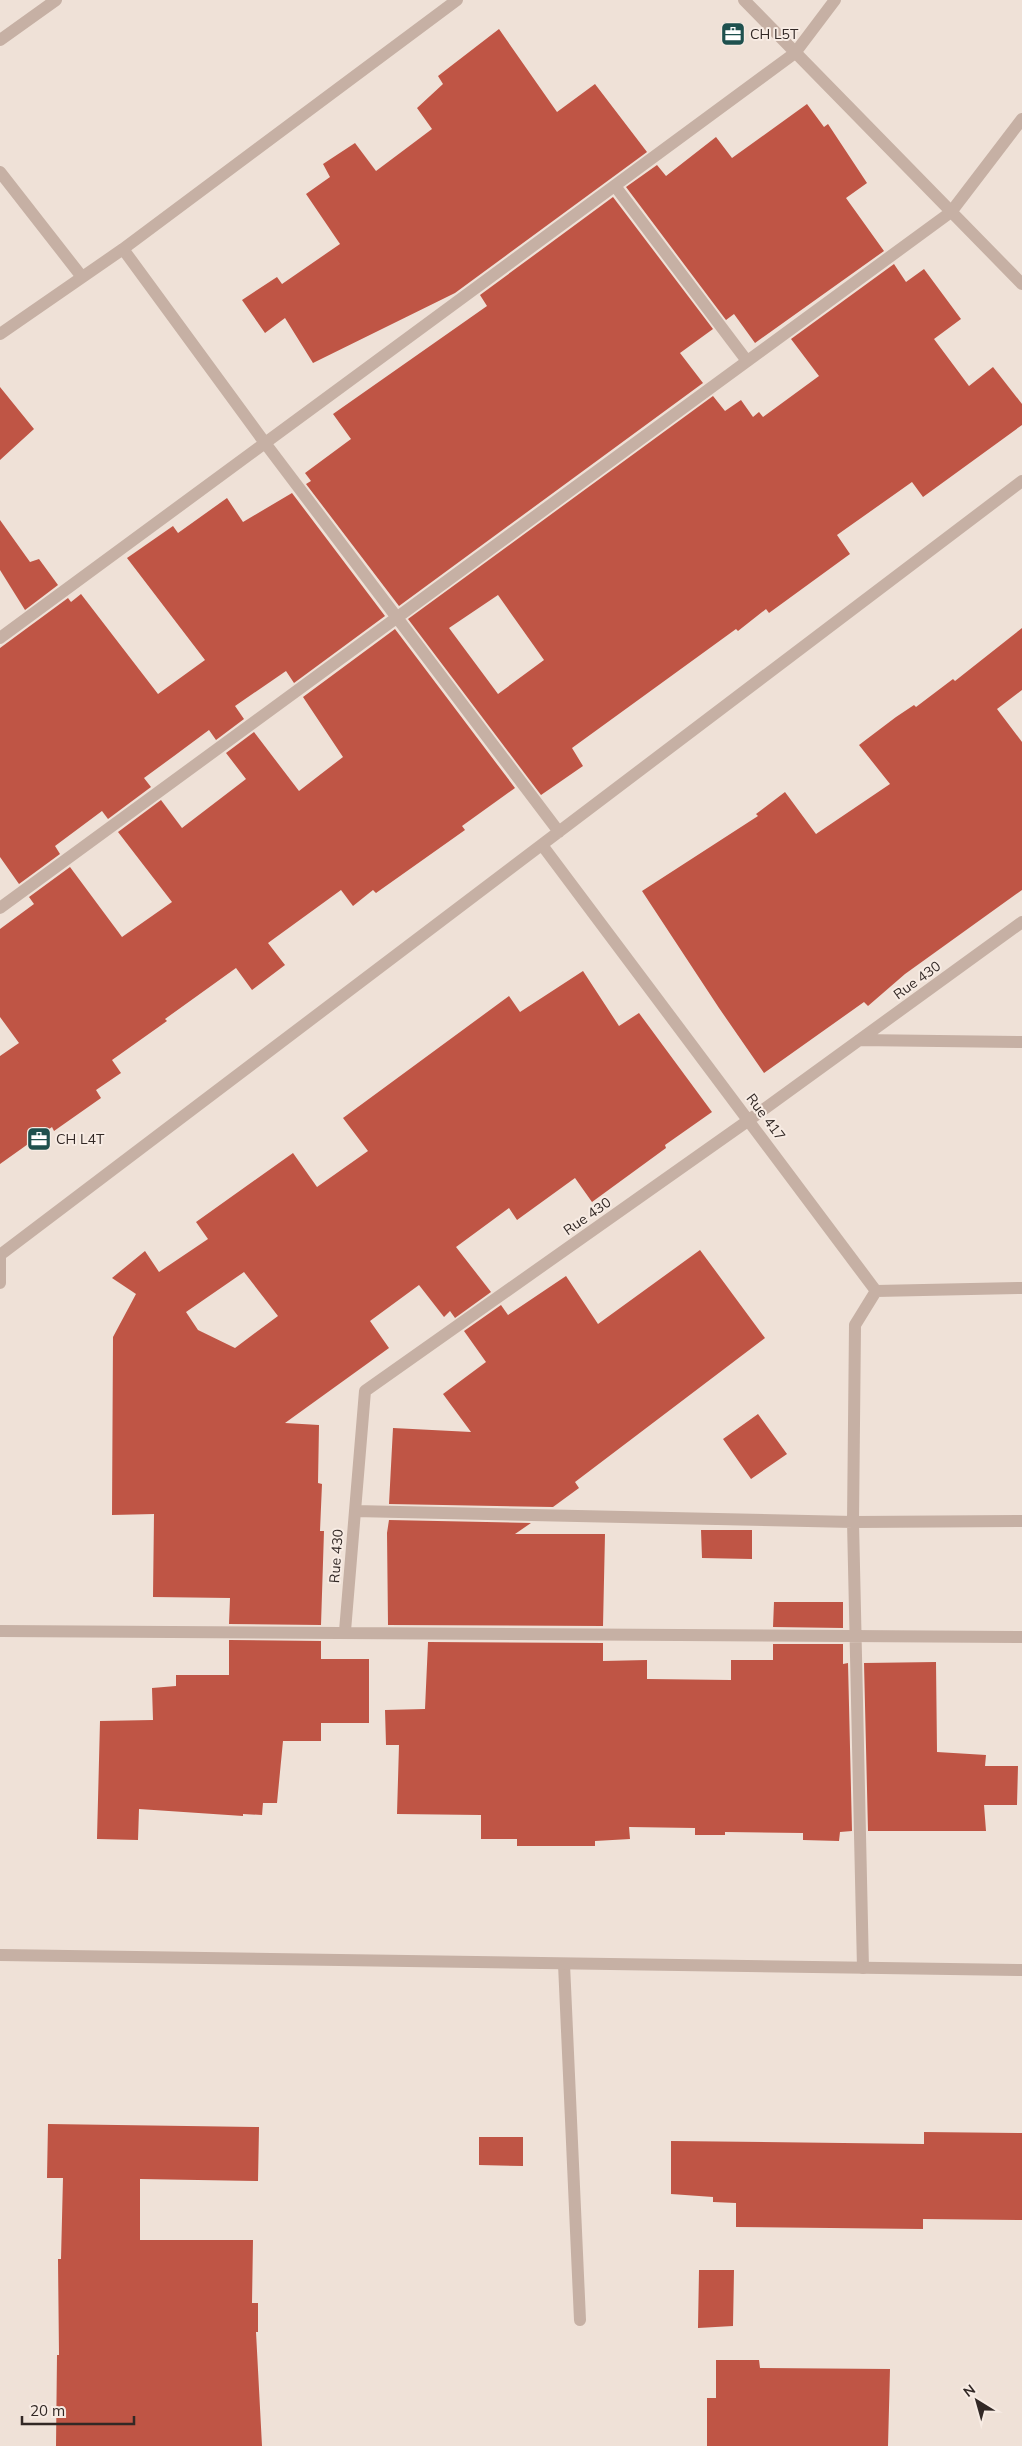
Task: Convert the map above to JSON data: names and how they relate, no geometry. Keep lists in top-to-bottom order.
{
  "streets": {
    "street": ["Rue 430", "Rue 417"]
  },
  "crossings": [
    ["Rue 430", "Rue 417"]
  ],
  "places": {
    "office": ["CH L5T", "CH L4T"]
  },
  "scale_bar": "20 m",
  "north": "top left"
}
